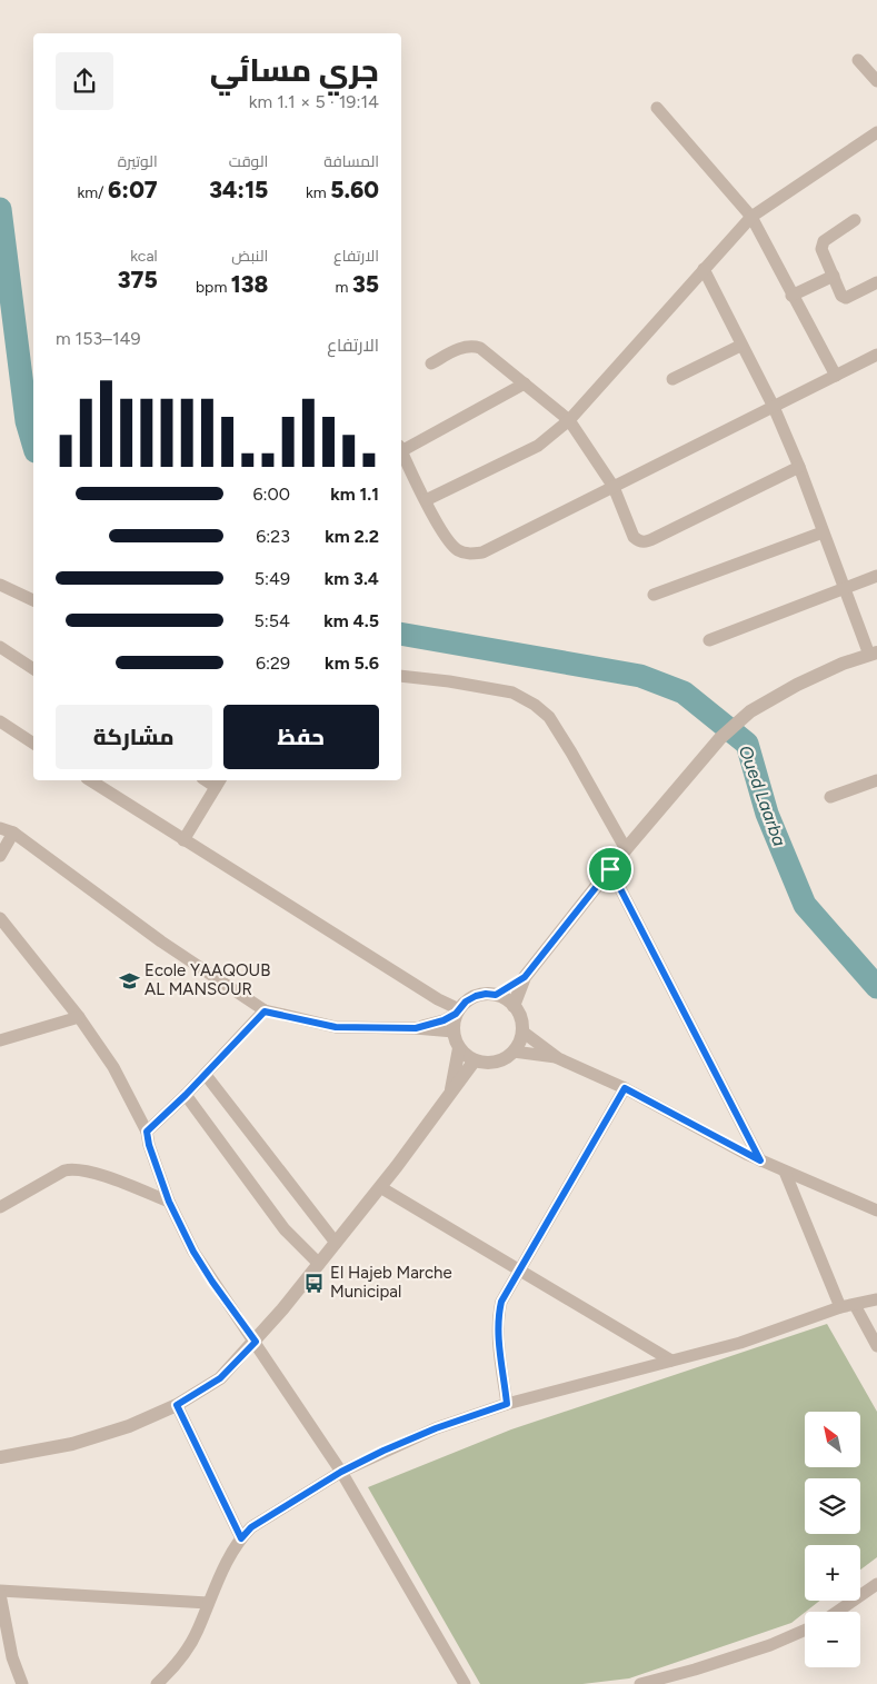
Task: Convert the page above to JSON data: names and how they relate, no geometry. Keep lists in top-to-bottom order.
{
  "water": ["Oued Laarba"],
  "places": {
    "school or university": ["Ecole YAAQOUB AL MANSOUR"],
    "bus stop": ["El Hajeb Marche Municipal"]
  },
  "north": "top left",
  "page": {
    "heading": ["جري مسائي", "19:14 · 5 × 1.1 km"],
    "stats": [
      ["المسافة", "5.60 km"],
      ["الوقت", "34:15"],
      ["الوتيرة", "6:07 /km"],
      ["الارتفاع", "35 m"],
      ["النبض", "138 bpm"],
      ["kcal", "375"]
    ],
    "chart": ["الارتفاع", "149–153 m"],
    "list": [
      {
        "name": "1.1 km",
        "note": "6:00"
      },
      {
        "name": "2.2 km",
        "note": "6:23"
      },
      {
        "name": "3.4 km",
        "note": "5:49"
      },
      {
        "name": "4.5 km",
        "note": "5:54"
      },
      {
        "name": "5.6 km",
        "note": "6:29"
      }
    ],
    "buttons": ["حفظ", "مشاركة"],
    "map_buttons": ["+", "−"]
  }
}
